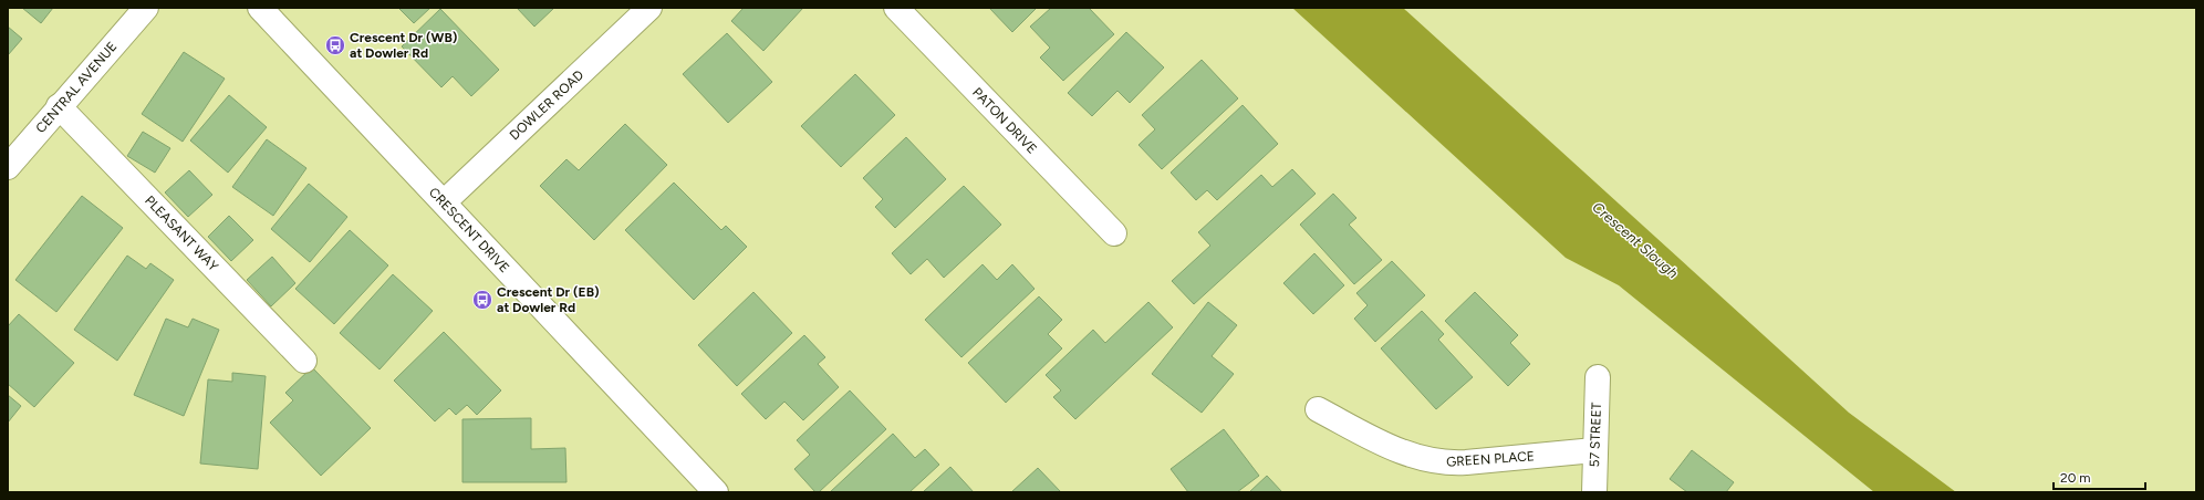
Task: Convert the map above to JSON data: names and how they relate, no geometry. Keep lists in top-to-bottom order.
{
  "streets": {
    "street": [
      "CENTRAL AVENUE",
      "DOWLER ROAD",
      "PATON DRIVE",
      "CRESCENT DRIVE",
      "PLEASANT WAY",
      "57 STREET",
      "GREEN PLACE"
    ]
  },
  "crossings": [
    ["CENTRAL AVENUE", "PLEASANT WAY"],
    ["DOWLER ROAD", "CRESCENT DRIVE"],
    ["57 STREET", "GREEN PLACE"]
  ],
  "water": ["Crescent Slough"],
  "places": {
    "bus stop": ["Crescent Dr (WB) at Dowler Rd", "Crescent Dr (EB) at Dowler Rd"]
  },
  "scale_bar": "20 m"
}
